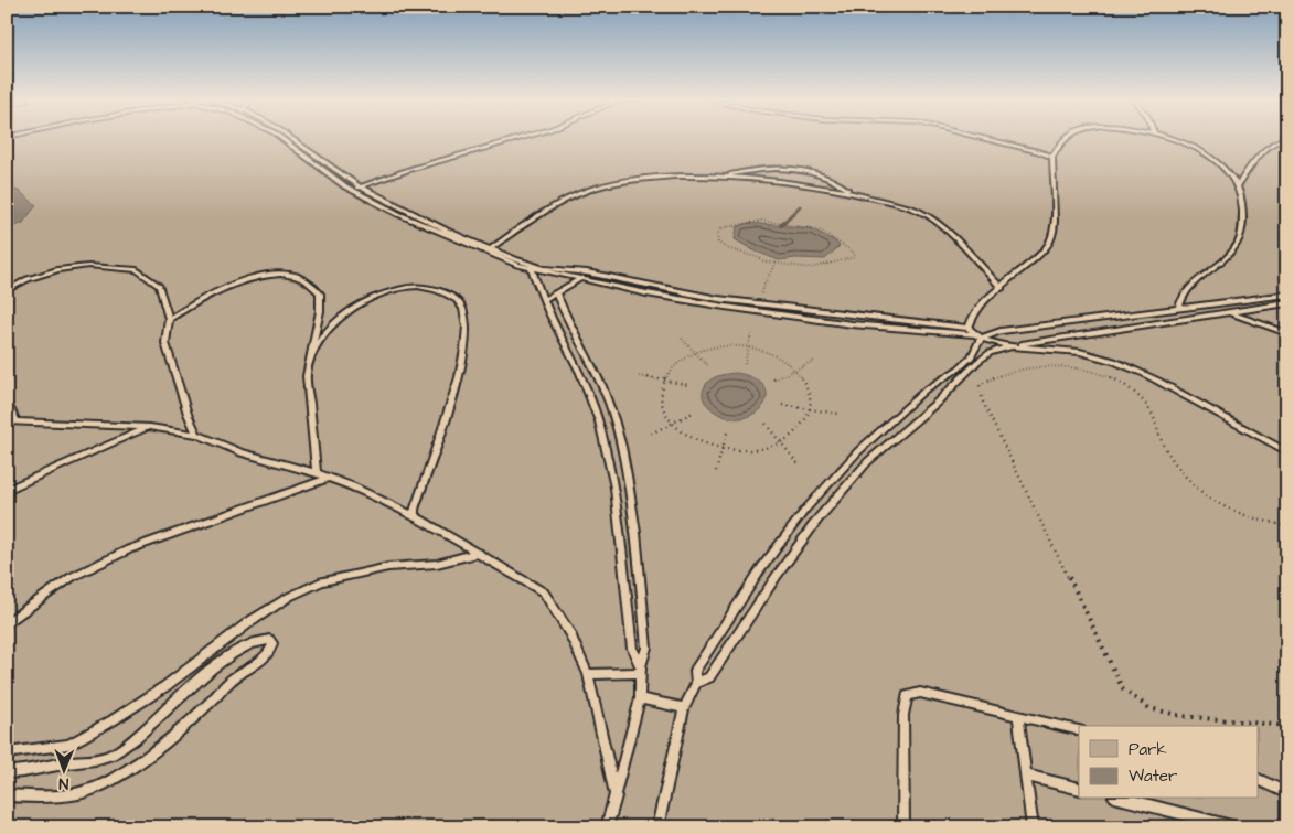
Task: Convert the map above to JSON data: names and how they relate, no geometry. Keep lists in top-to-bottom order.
{
  "legend": ["Park", "Water"],
  "north": "bottom"
}
